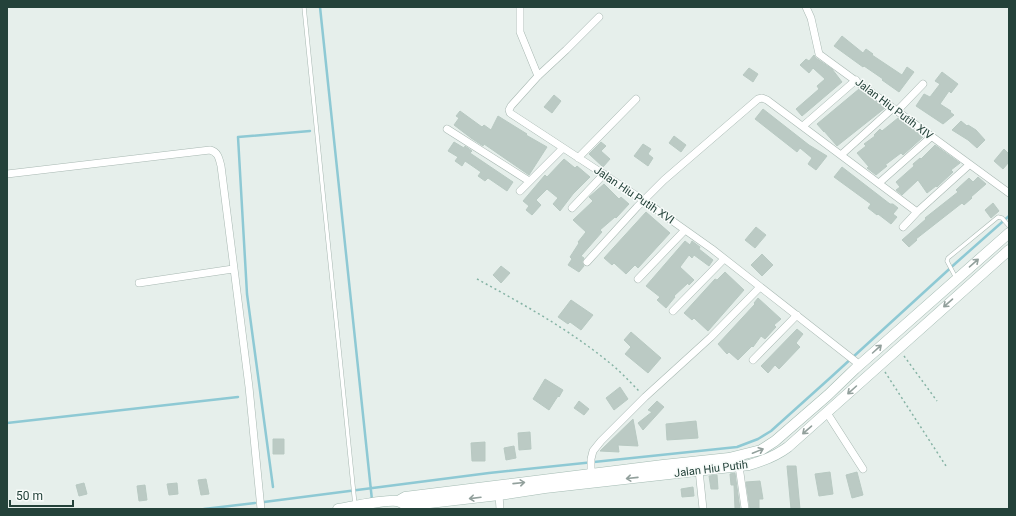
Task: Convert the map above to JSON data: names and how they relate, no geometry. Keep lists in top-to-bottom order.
{
  "streets": {
    "street": ["Jalan Hiu Putih XIV", "Jalan Hiu Putih XVI", "Jalan Hiu Putih"]
  },
  "scale_bar": "50 m"
}
